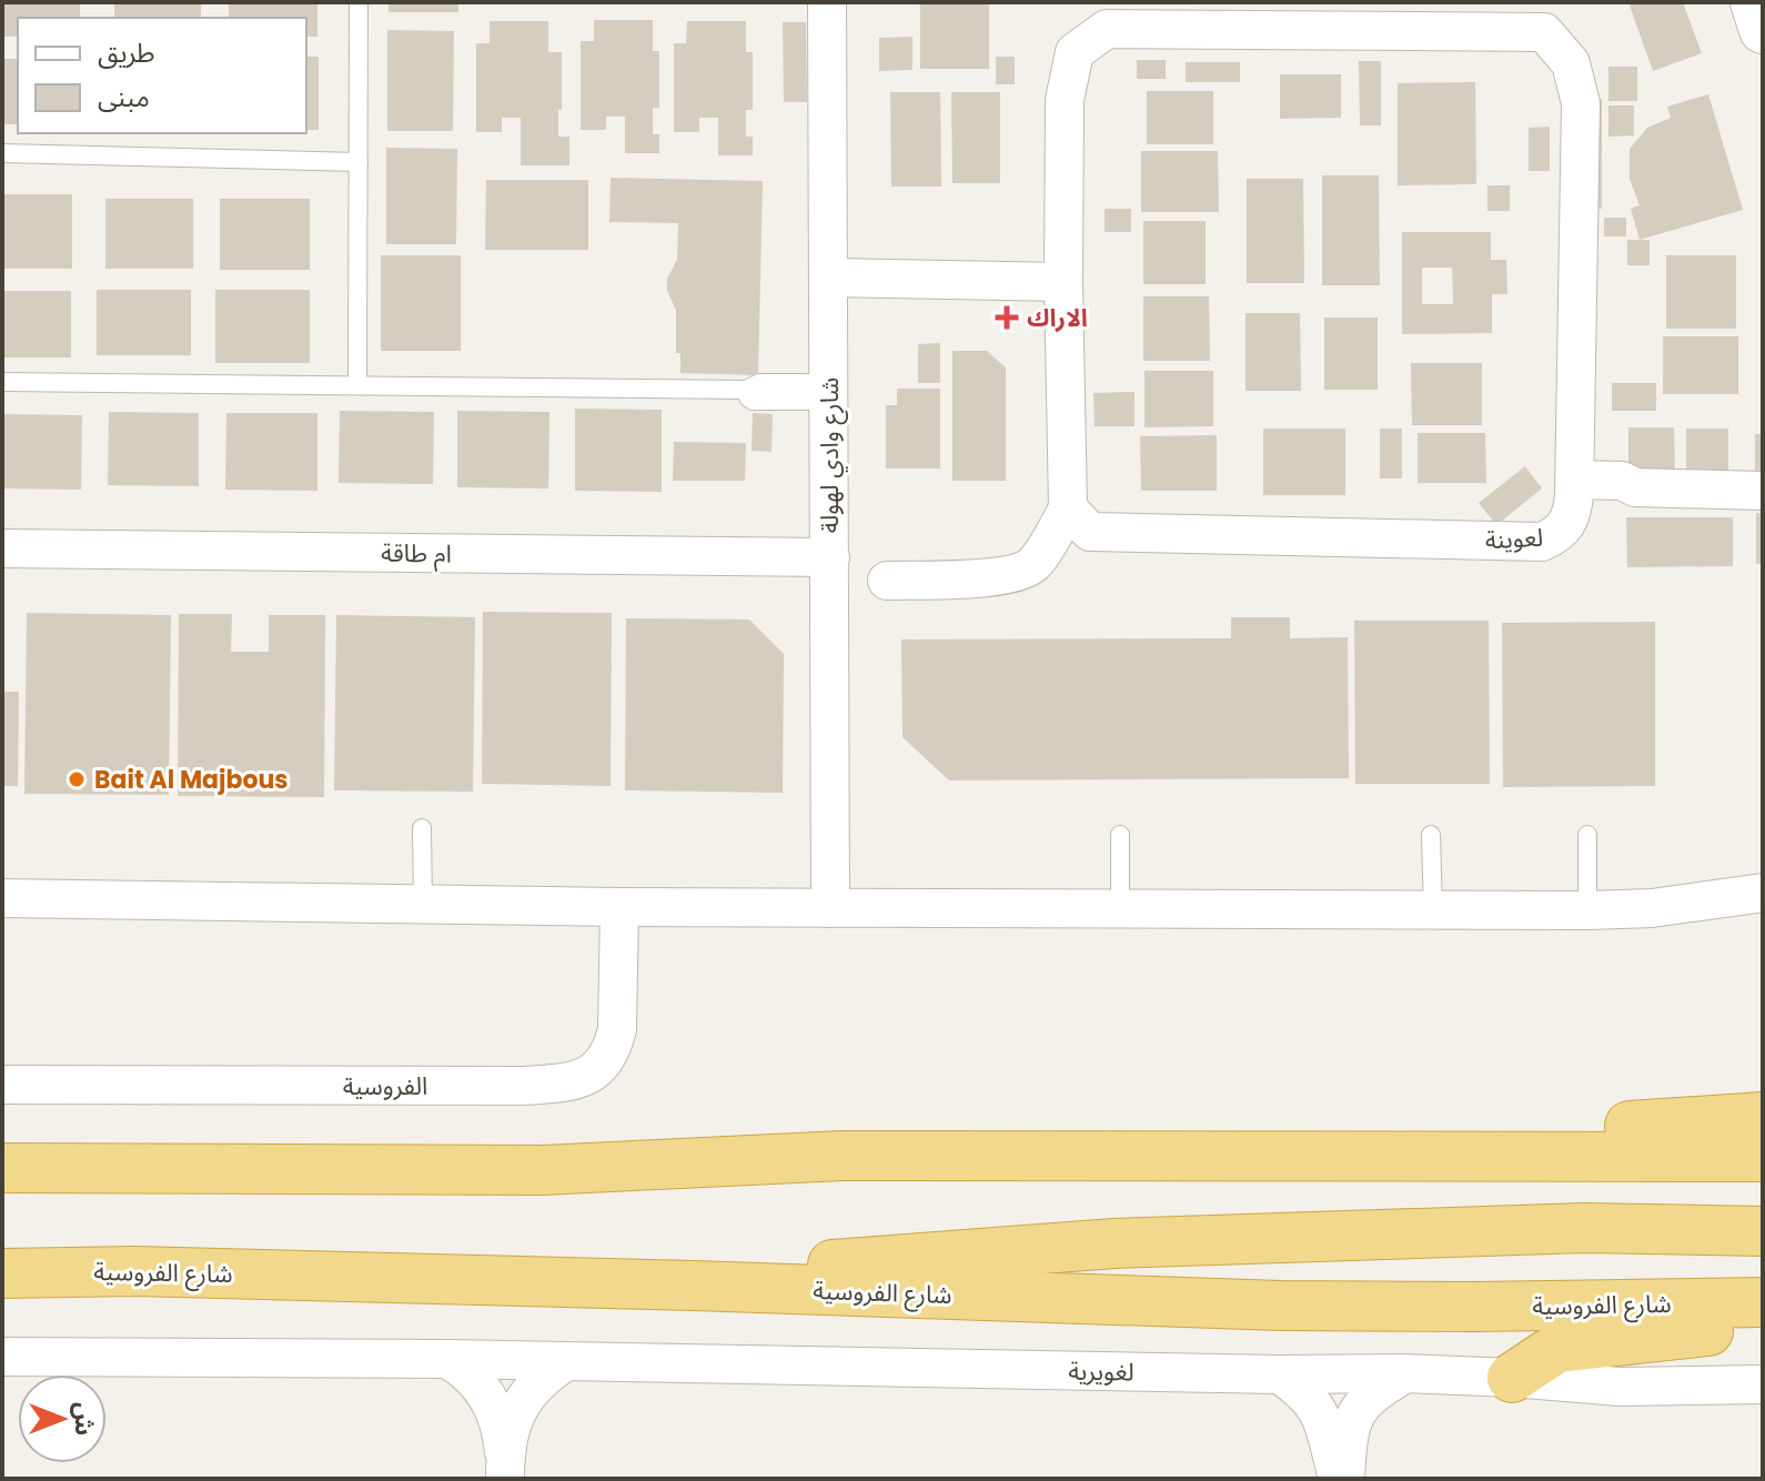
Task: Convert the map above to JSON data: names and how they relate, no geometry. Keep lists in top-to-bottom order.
{
  "streets": {
    "highway": ["شارع الفروسية"],
    "street": [
      "شارع وادي لهولة",
      "لعوينة",
      "ام طاقة",
      "الفروسية",
      "لغويرية"
    ]
  },
  "crossings": [
    ["شارع وادي لهولة", "ام طاقة"]
  ],
  "places": {
    "health": ["الاراك"],
    "other": ["Bait Al Majbous"]
  },
  "legend": ["طريق", "مبنى"],
  "north": "right"
}
